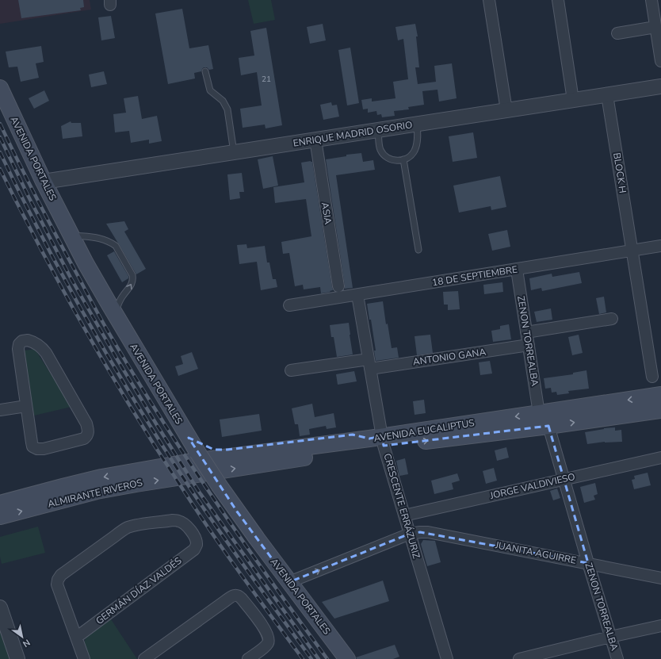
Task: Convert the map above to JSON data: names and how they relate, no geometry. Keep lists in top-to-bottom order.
{
  "streets": {
    "main road": ["AVENIDA PORTALES", "AVENIDA EUCALIPTUS", "ALMIRANTE RIVEROS"],
    "street": [
      "ENRIQUE MADRID OSORIO",
      "BLOCK H",
      "ASIA",
      "18 DE SEPTIEMBRE",
      "ZENON TORREALBA",
      "ANTONIO GANA",
      "JORGE VALDIVIESO",
      "CRESCENTE ERRÁZURIZ",
      "JUANITA AGUIRRE",
      "GERMÁN DÍAZ VALDÉS"
    ]
  },
  "crossings": [
    ["ENRIQUE MADRID OSORIO", "AVENIDA PORTALES"],
    ["ENRIQUE MADRID OSORIO", "BLOCK H"],
    ["ENRIQUE MADRID OSORIO", "ASIA"],
    ["AVENIDA PORTALES", "AVENIDA EUCALIPTUS"],
    ["AVENIDA PORTALES", "ALMIRANTE RIVEROS"],
    ["AVENIDA PORTALES", "JUANITA AGUIRRE"],
    ["BLOCK H", "18 DE SEPTIEMBRE"],
    ["18 DE SEPTIEMBRE", "ZENON TORREALBA"],
    ["18 DE SEPTIEMBRE", "CRESCENTE ERRÁZURIZ"],
    ["ZENON TORREALBA", "ANTONIO GANA"],
    ["ZENON TORREALBA", "AVENIDA EUCALIPTUS"],
    ["ZENON TORREALBA", "JORGE VALDIVIESO"],
    ["ZENON TORREALBA", "JUANITA AGUIRRE"],
    ["ANTONIO GANA", "CRESCENTE ERRÁZURIZ"],
    ["AVENIDA EUCALIPTUS", "ALMIRANTE RIVEROS"],
    ["AVENIDA EUCALIPTUS", "CRESCENTE ERRÁZURIZ"],
    ["JORGE VALDIVIESO", "CRESCENTE ERRÁZURIZ"],
    ["CRESCENTE ERRÁZURIZ", "JUANITA AGUIRRE"]
  ],
  "house_numbers": ["21"],
  "north": "bottom right"
}
